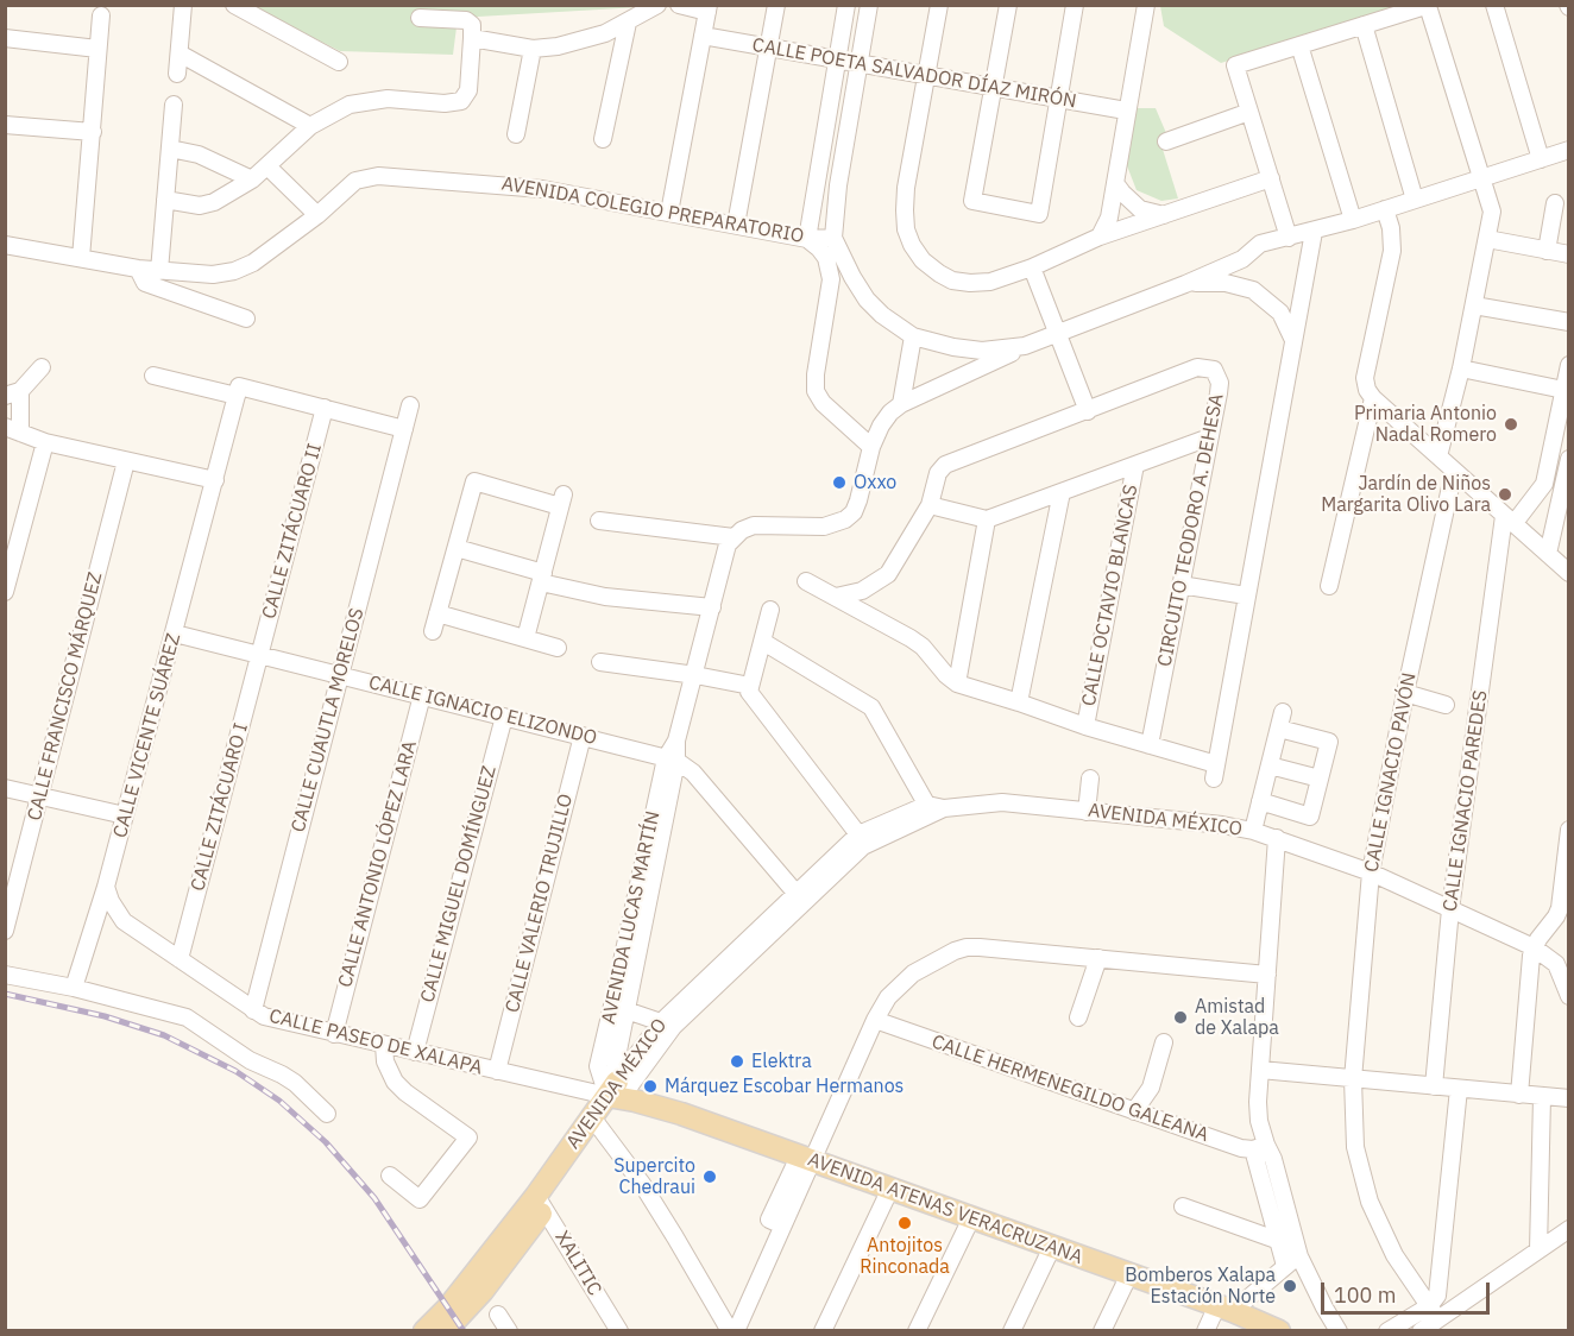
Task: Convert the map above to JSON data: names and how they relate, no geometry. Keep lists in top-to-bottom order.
{
  "streets": {
    "main road": ["AVENIDA MÉXICO", "AVENIDA ATENAS VERACRUZANA"],
    "street": [
      "CALLE POETA SALVADOR DÍAZ MIRÓN",
      "AVENIDA COLEGIO PREPARATORIO",
      "CIRCUITO TEODORO A. DEHESA",
      "CALLE ZITÁCUARO II",
      "CALLE OCTAVIO BLANCAS",
      "CALLE FRANCISCO MÁRQUEZ",
      "CALLE IGNACIO ELIZONDO",
      "CALLE CUAUTLA MORELOS",
      "CALLE VICENTE SUÁREZ",
      "CALLE IGNACIO PAVÓN",
      "CALLE IGNACIO PAREDES",
      "CALLE ZITÁCUARO I",
      "CALLE ANTONIO LÓPEZ LARA",
      "CALLE MIGUEL DOMÍNGUEZ",
      "CALLE VALERIO TRUJILLO",
      "AVENIDA LUCAS MARTÍN",
      "CALLE PASEO DE XALAPA",
      "CALLE HERMENEGILDO GALEANA",
      "XALITIC"
    ]
  },
  "crossings": [
    ["CALLE ZITÁCUARO II", "CALLE IGNACIO ELIZONDO"],
    ["CALLE ZITÁCUARO II", "CALLE ZITÁCUARO I"],
    ["CALLE IGNACIO ELIZONDO", "CALLE CUAUTLA MORELOS"],
    ["CALLE IGNACIO ELIZONDO", "CALLE VICENTE SUÁREZ"],
    ["CALLE IGNACIO ELIZONDO", "CALLE ZITÁCUARO I"],
    ["CALLE IGNACIO ELIZONDO", "CALLE ANTONIO LÓPEZ LARA"],
    ["CALLE IGNACIO ELIZONDO", "CALLE MIGUEL DOMÍNGUEZ"],
    ["CALLE IGNACIO ELIZONDO", "CALLE VALERIO TRUJILLO"],
    ["CALLE IGNACIO ELIZONDO", "AVENIDA LUCAS MARTÍN"],
    ["CALLE CUAUTLA MORELOS", "CALLE PASEO DE XALAPA"],
    ["CALLE VICENTE SUÁREZ", "CALLE PASEO DE XALAPA"],
    ["CALLE IGNACIO PAVÓN", "AVENIDA MÉXICO"],
    ["CALLE IGNACIO PAREDES", "AVENIDA MÉXICO"],
    ["CALLE ZITÁCUARO I", "CALLE PASEO DE XALAPA"],
    ["AVENIDA MÉXICO", "AVENIDA LUCAS MARTÍN"],
    ["AVENIDA MÉXICO", "CALLE PASEO DE XALAPA"],
    ["AVENIDA MÉXICO", "AVENIDA ATENAS VERACRUZANA"],
    ["AVENIDA MÉXICO", "XALITIC"],
    ["CALLE ANTONIO LÓPEZ LARA", "CALLE PASEO DE XALAPA"],
    ["CALLE MIGUEL DOMÍNGUEZ", "CALLE PASEO DE XALAPA"],
    ["CALLE VALERIO TRUJILLO", "CALLE PASEO DE XALAPA"],
    ["AVENIDA LUCAS MARTÍN", "CALLE PASEO DE XALAPA"],
    ["AVENIDA LUCAS MARTÍN", "AVENIDA ATENAS VERACRUZANA"],
    ["CALLE PASEO DE XALAPA", "AVENIDA ATENAS VERACRUZANA"]
  ],
  "places": [
    "Primaria Antonio Nadal Romero",
    "Oxxo",
    "Jardín de Niños Margarita Olivo Lara",
    "Amistad de Xalapa",
    "Elektra",
    "Márquez Escobar Hermanos",
    "Supercito Chedraui",
    "Antojitos Rinconada",
    "Bomberos Xalapa Estación Norte"
  ],
  "scale_bar": "100 m"
}
